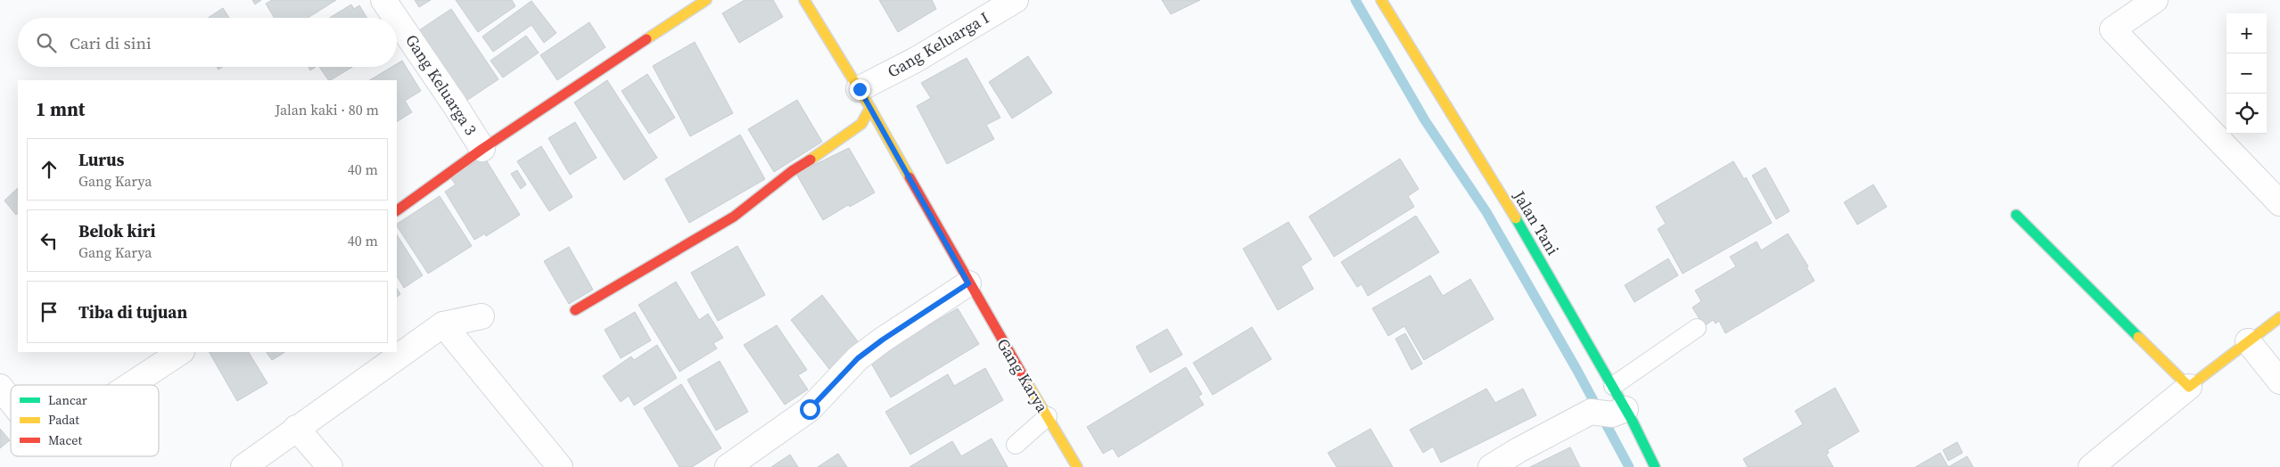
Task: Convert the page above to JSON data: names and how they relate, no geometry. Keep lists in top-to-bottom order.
{
  "streets": {
    "street": [
      "Gang Keluarga I",
      "Gang Keluarga 3",
      "Jalan Tani",
      "Gang Karya"
    ]
  },
  "crossings": [
    ["Gang Keluarga I", "Gang Karya"]
  ],
  "legend": ["Lancar", "Padat", "Macet"],
  "page": {
    "map_buttons": ["+", "−"],
    "search": "Cari di sini",
    "heading": ["1 mnt", "Jalan kaki · 80 m"],
    "list": [
      ["Lurus", "Gang Karya", "40 m"],
      ["Belok kiri", "Gang Karya", "40 m"],
      "Tiba di tujuan"
    ]
  }
}
